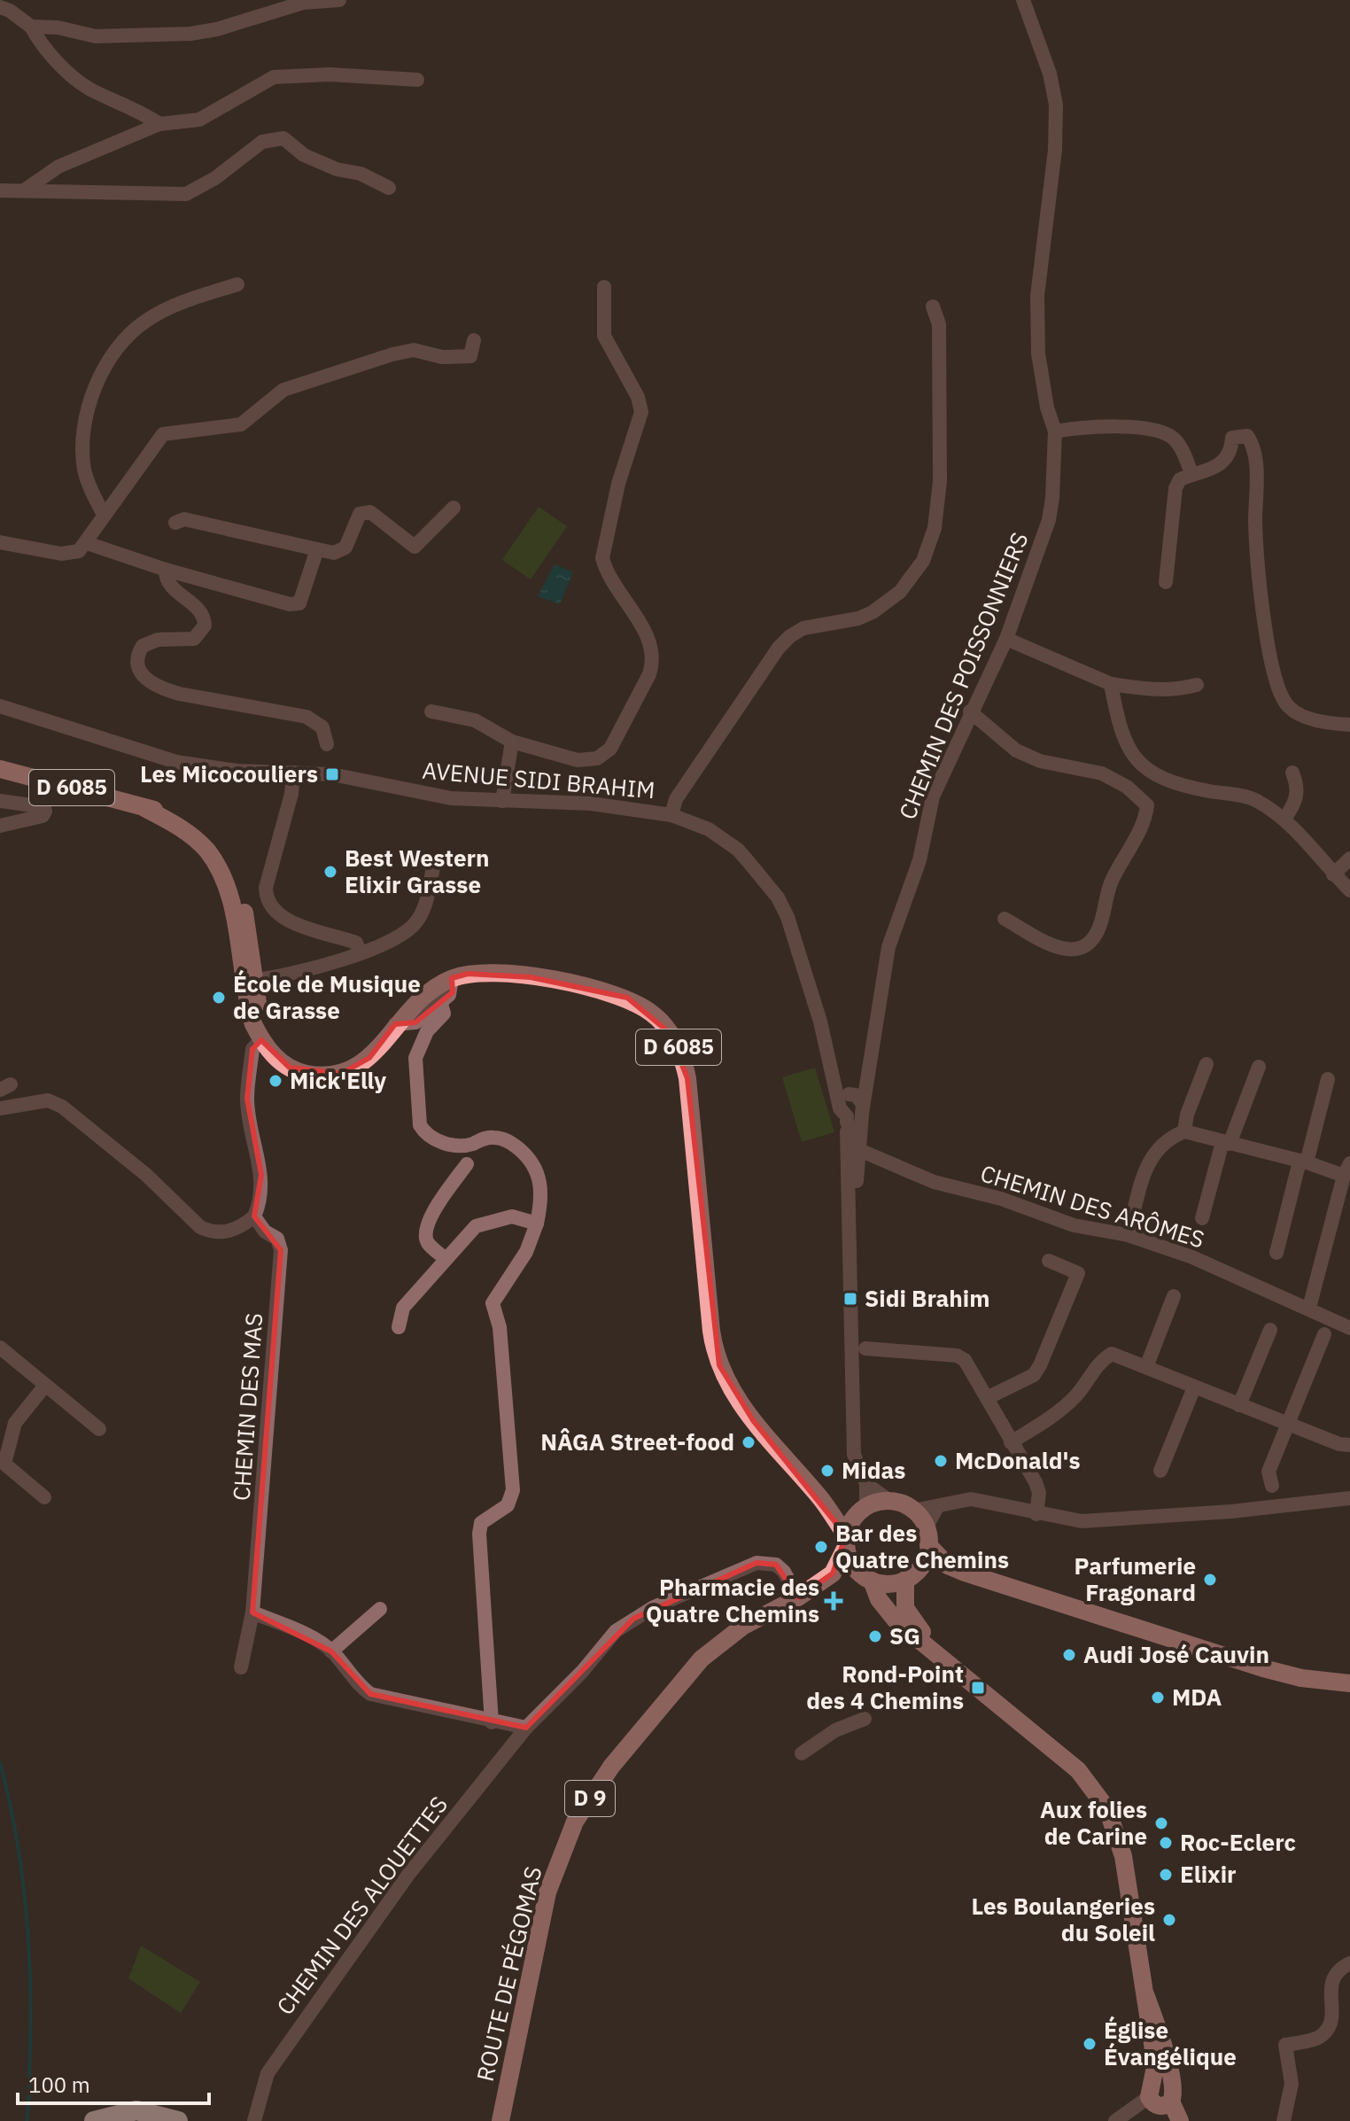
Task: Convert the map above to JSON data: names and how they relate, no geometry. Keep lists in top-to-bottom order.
{
  "streets": {
    "main road": ["D 6085", "D 9", "ROUTE DE PÉGOMAS"],
    "street": [
      "CHEMIN DES POISSONNIERS",
      "AVENUE SIDI BRAHIM",
      "CHEMIN DES ARÔMES",
      "CHEMIN DES MAS",
      "CHEMIN DES ALOUETTES"
    ]
  },
  "crossings": [
    ["CHEMIN DES POISSONNIERS", "AVENUE SIDI BRAHIM"],
    ["D 6085", "D 9"],
    ["D 9", "ROUTE DE PÉGOMAS"]
  ],
  "places": {
    "transit": ["Les Micocouliers", "Sidi Brahim", "Rond-Point des 4 Chemins"],
    "other": [
      "Best Western Elixir Grasse",
      "École de Musique de Grasse",
      "Mick'Elly",
      "NÂGA Street-food",
      "McDonald's",
      "Midas",
      "Bar des Quatre Chemins",
      "Parfumerie Fragonard",
      "SG",
      "Audi José Cauvin",
      "MDA",
      "Aux folies de Carine",
      "Roc-Eclerc",
      "Elixir",
      "Les Boulangeries du Soleil",
      "Église Évangélique"
    ],
    "health": ["Pharmacie des Quatre Chemins"]
  },
  "scale_bar": "100 m"
}
